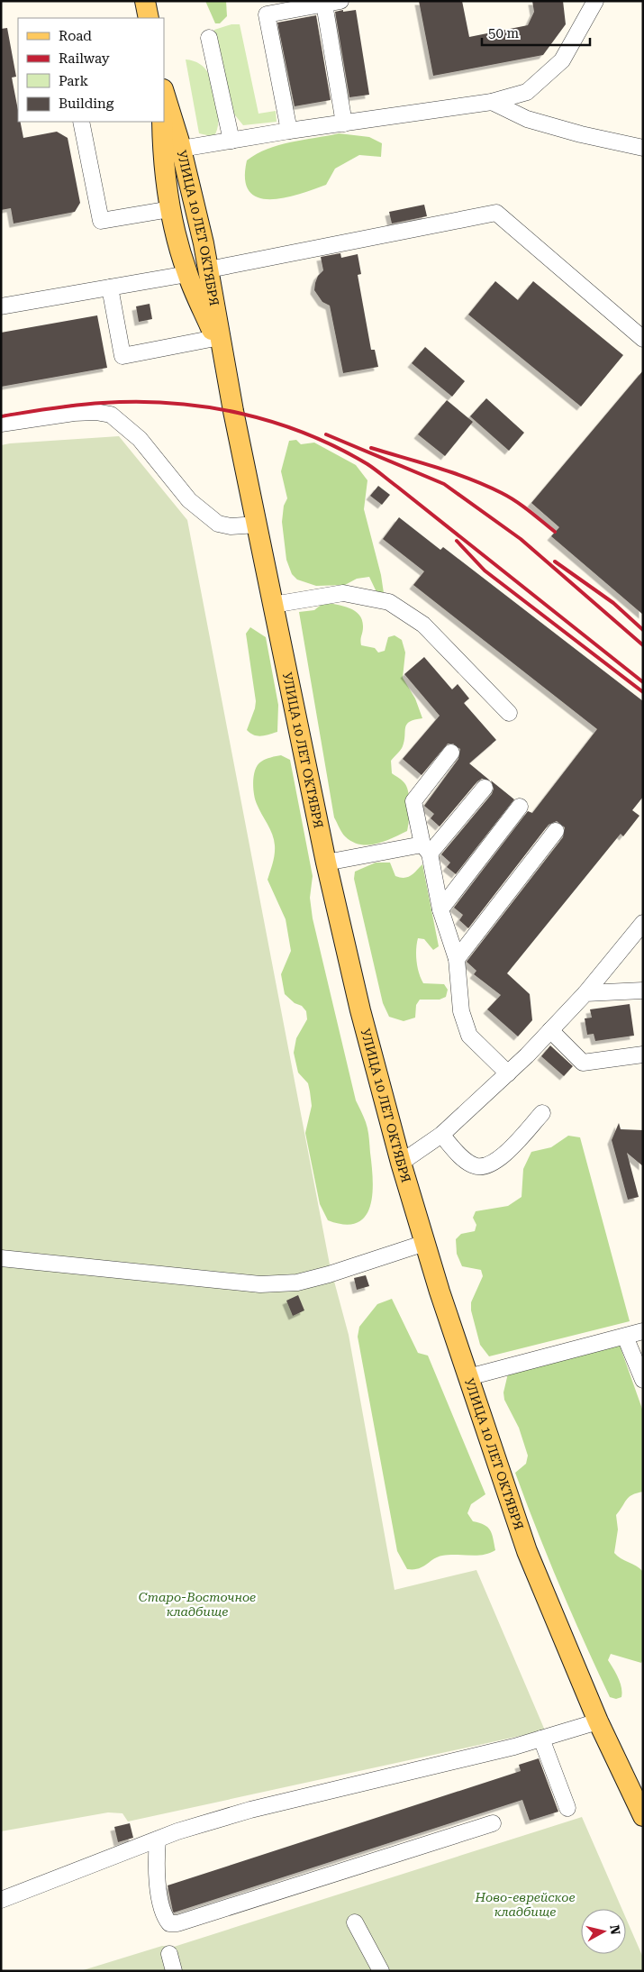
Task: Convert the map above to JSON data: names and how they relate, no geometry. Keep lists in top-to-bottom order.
{
  "streets": {
    "main road": ["УЛИЦА 10 ЛЕТ ОКТЯБРЯ"]
  },
  "parks": ["Старо-Восточное кладбище", "Ново-еврейское кладбище"],
  "legend": [
    "Road",
    "Railway",
    "Park",
    "Building"
  ],
  "scale_bar": "50 m",
  "north": "right"
}
